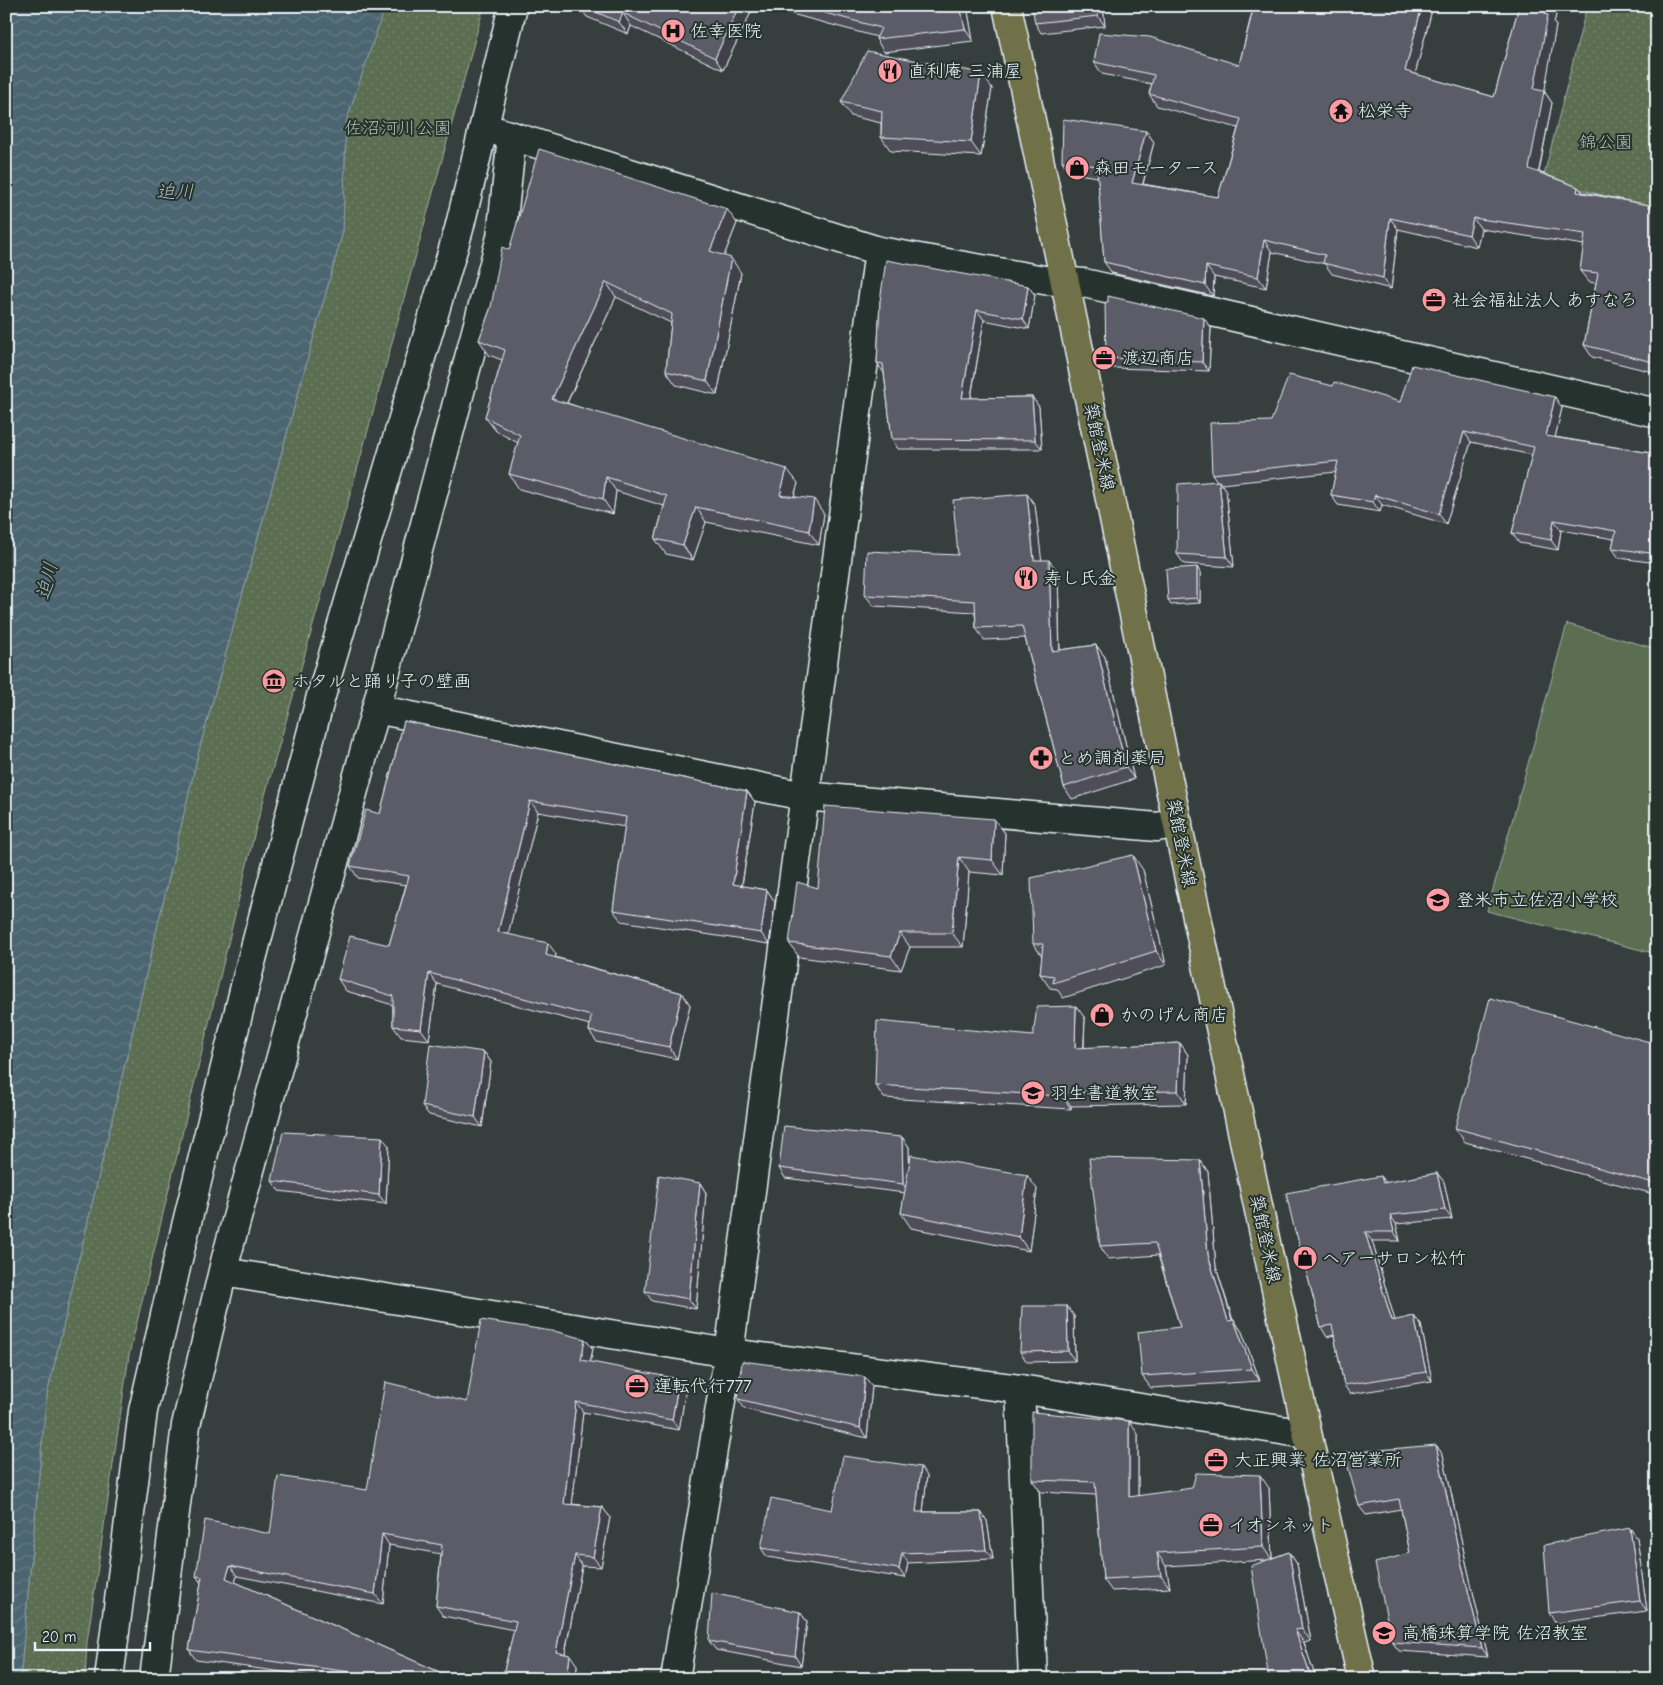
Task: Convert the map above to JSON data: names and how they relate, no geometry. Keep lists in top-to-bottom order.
{
  "streets": {
    "main road": ["築館登米線"]
  },
  "water": ["迫川"],
  "parks": ["佐沼河川公園", "錦公園"],
  "places": {
    "hospital": ["佐幸医院"],
    "restaurant": ["直利庵 三浦屋", "寿し氏金"],
    "temple": ["松栄寺"],
    "shop": ["森田モータース", "かのげん商店", "ヘアーサロン松竹"],
    "office": [
      "社会福祉法人 あすなろ",
      "渡辺商店",
      "運転代行777",
      "大正興業 佐沼営業所",
      "イオンネット"
    ],
    "museum": ["ホタルと踊り子の壁画"],
    "pharmacy": ["とめ調剤薬局"],
    "school or university": ["登米市立佐沼小学校", "羽生書道教室", "高橋珠算学院 佐沼教室"]
  },
  "scale_bar": "20 m"
}
